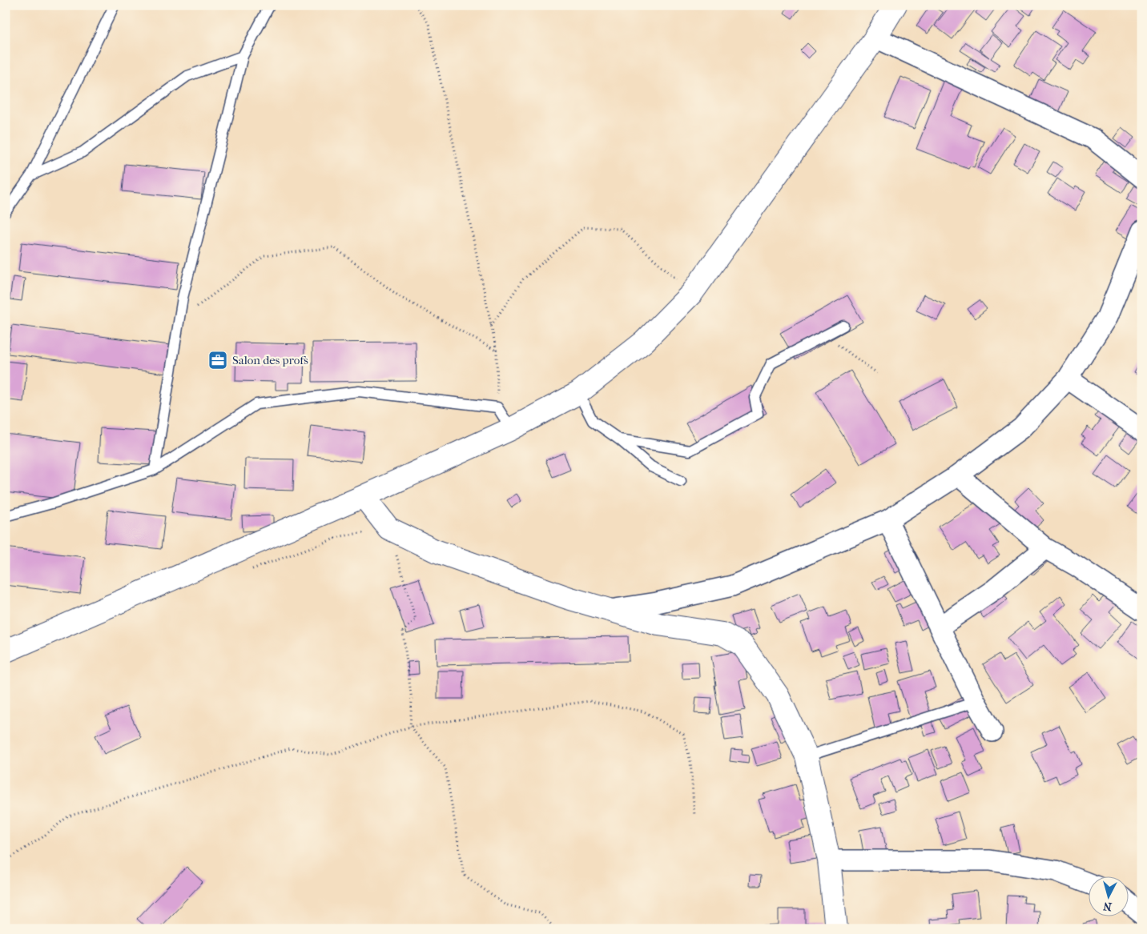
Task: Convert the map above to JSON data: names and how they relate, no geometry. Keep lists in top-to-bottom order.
{
  "places": {
    "office": ["Salon des profs"]
  },
  "north": "bottom"
}
